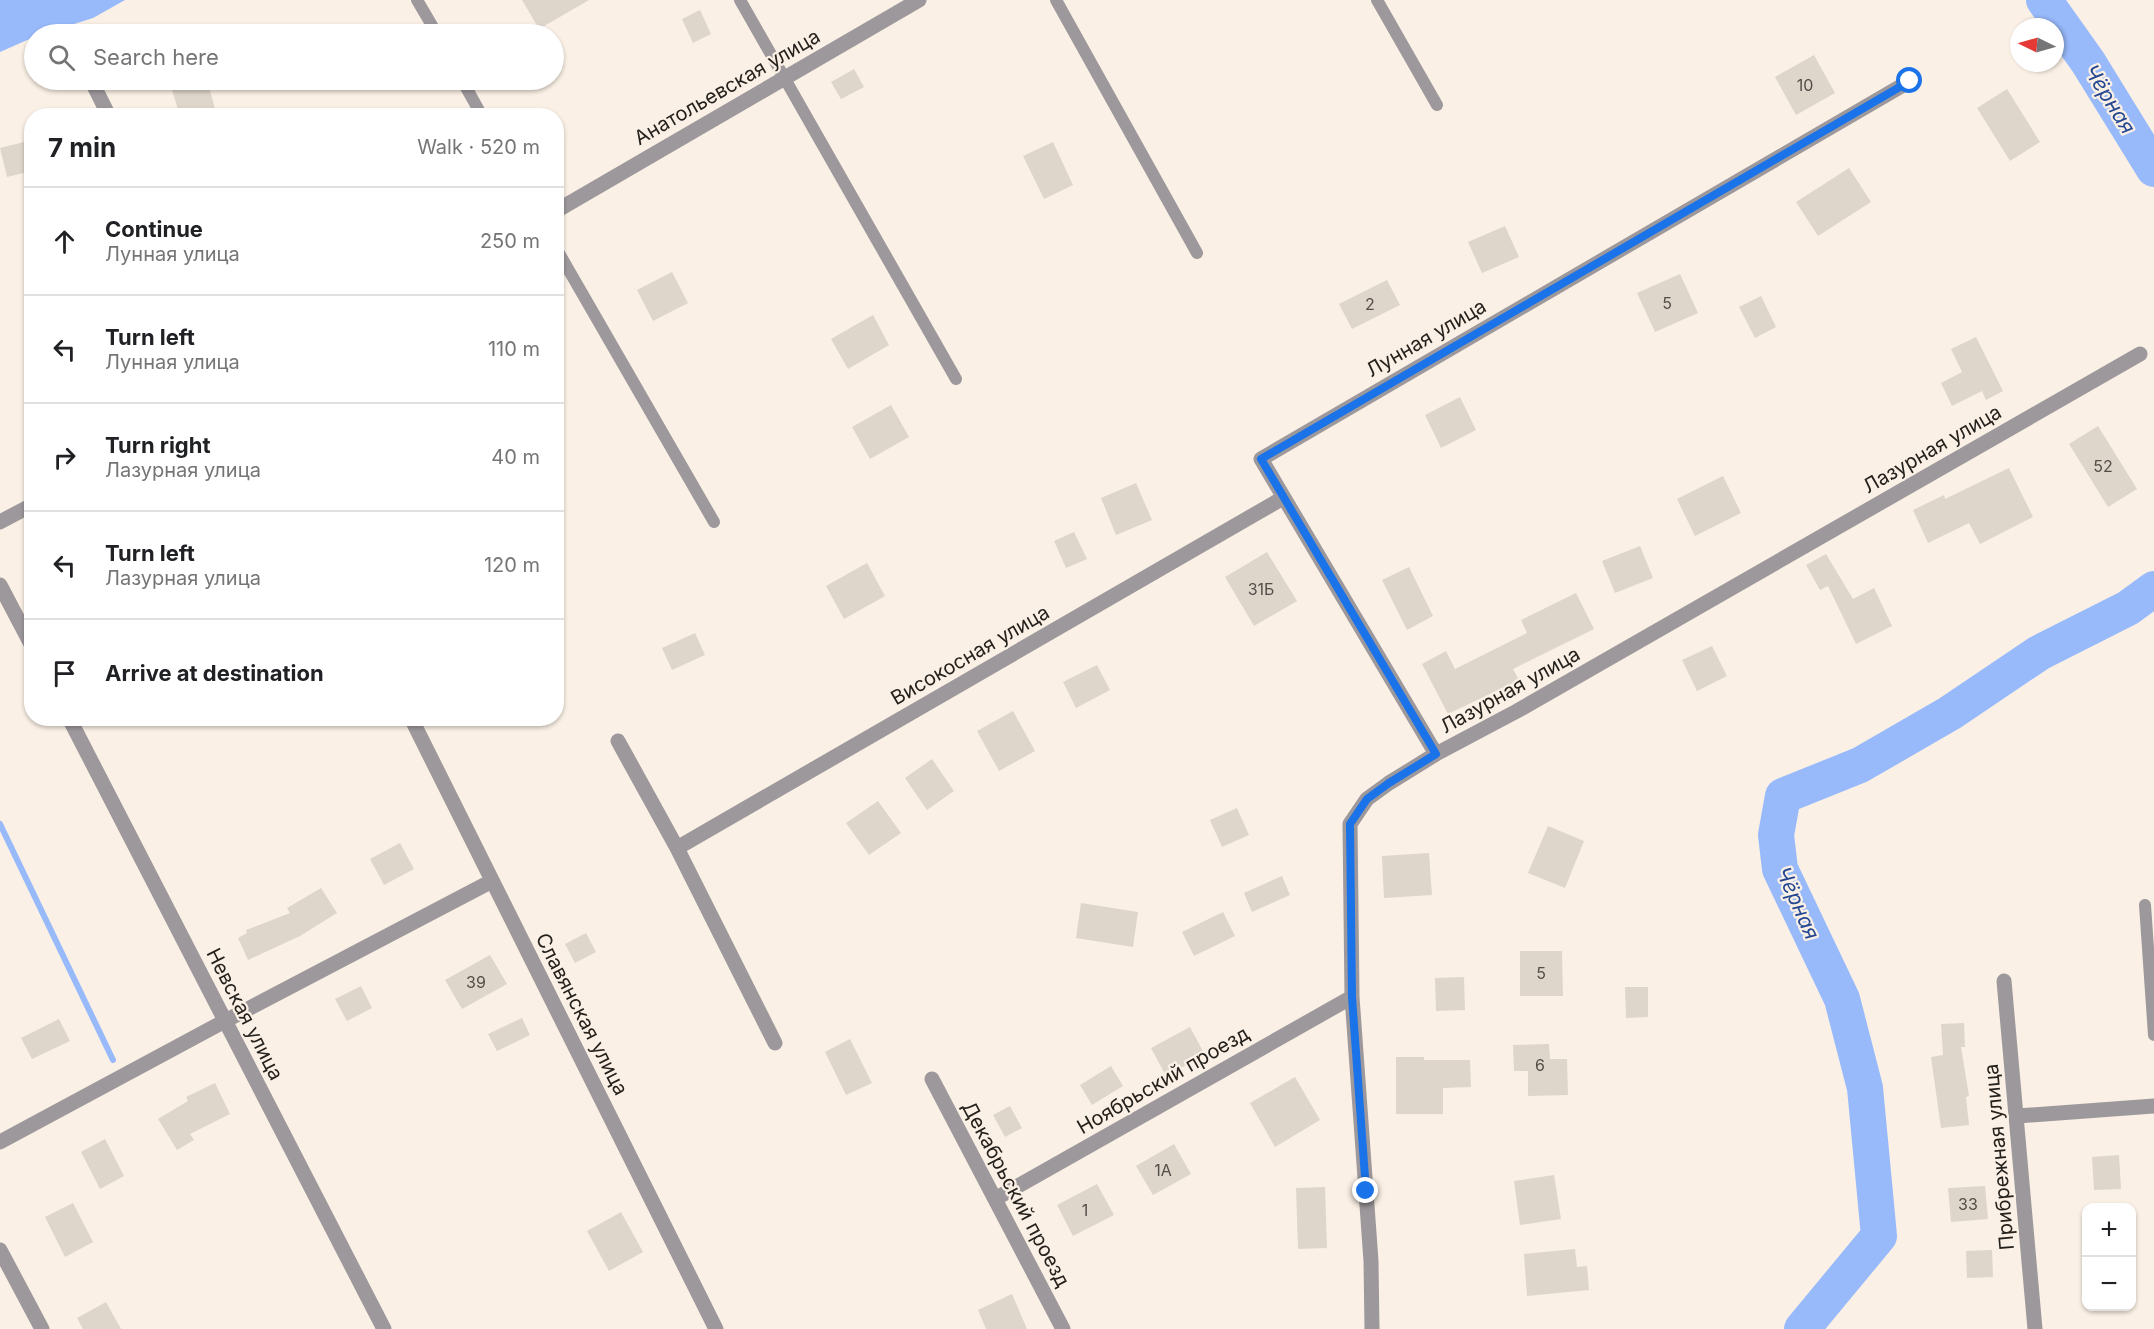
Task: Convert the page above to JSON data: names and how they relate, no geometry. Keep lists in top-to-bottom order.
{
  "streets": {
    "street": [
      "Анатольевская улица",
      "Лунная улица",
      "Лазурная улица",
      "Високосная улица",
      "Невская улица",
      "Славянская улица",
      "Ноябрьский проезд",
      "Прибрежная улица",
      "Декабрьский проезд"
    ]
  },
  "crossings": [
    ["Лунная улица", "Лазурная улица"],
    ["Лунная улица", "Високосная улица"],
    ["Лазурная улица", "Ноябрьский проезд"],
    ["Ноябрьский проезд", "Декабрьский проезд"]
  ],
  "water": ["Чёрная"],
  "house_numbers": [
    "10",
    "5",
    "2",
    "52",
    "31Б",
    "5",
    "39",
    "6",
    "1А",
    "33",
    "1"
  ],
  "north": "left",
  "page": {
    "search": "Search here",
    "heading": ["7 min", "Walk · 520 m"],
    "list": [
      ["Continue", "Лунная улица", "250 m"],
      ["Turn left", "Лунная улица", "110 m"],
      ["Turn right", "Лазурная улица", "40 m"],
      ["Turn left", "Лазурная улица", "120 m"],
      "Arrive at destination"
    ],
    "map_buttons": ["+", "−"]
  }
}
